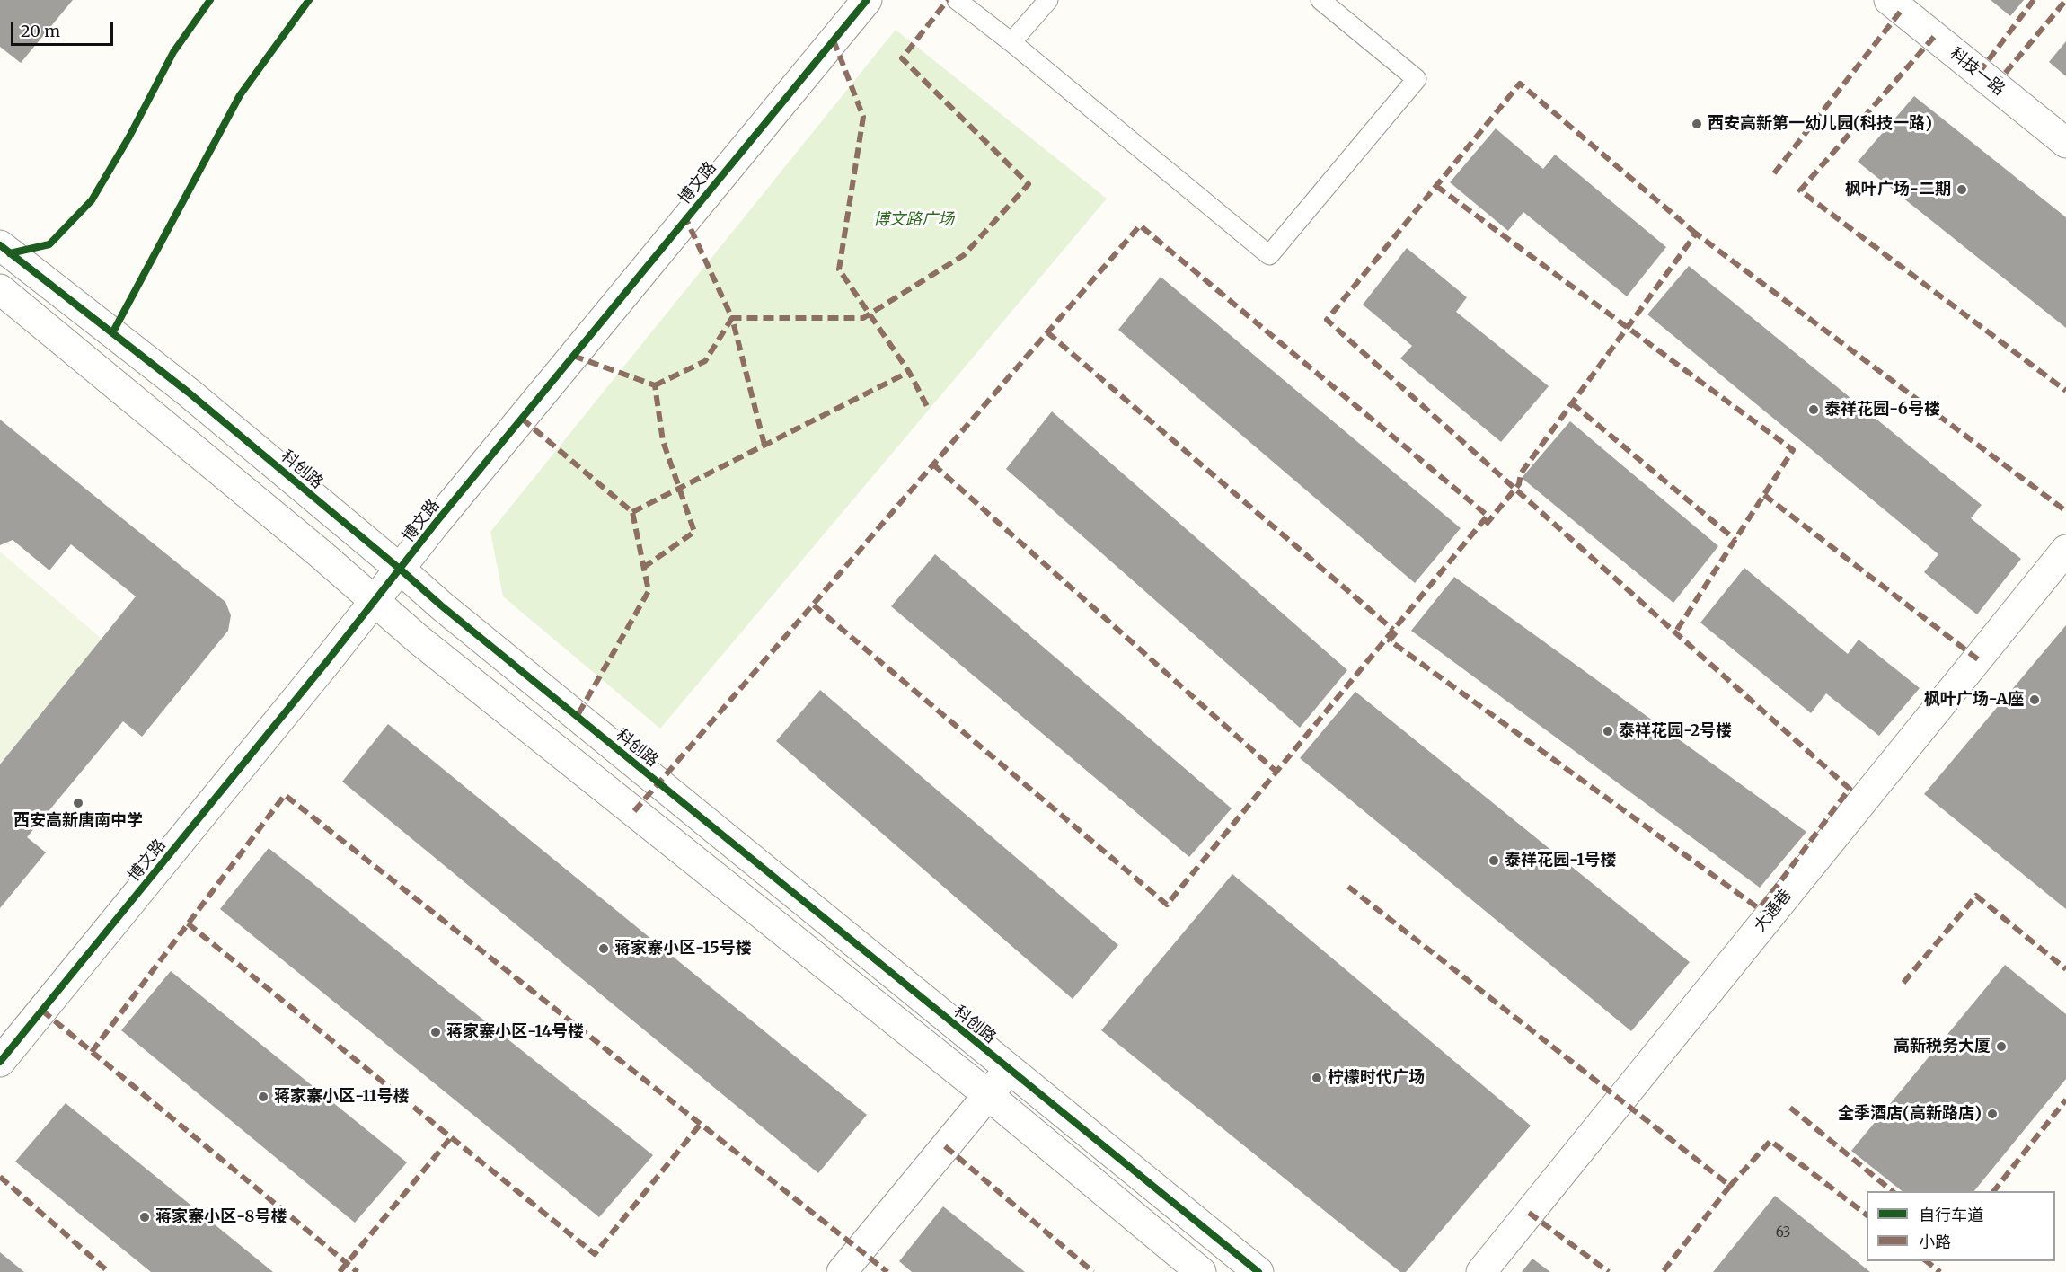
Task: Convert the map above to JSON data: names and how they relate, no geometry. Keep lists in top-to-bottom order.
{
  "streets": {
    "street": [
      "科技一路",
      "博文路",
      "科创路",
      "大通巷"
    ]
  },
  "crossings": [
    ["博文路", "科创路"]
  ],
  "parks": ["博文路广场"],
  "places": [
    "西安高新第一幼儿园(科技一路)",
    "枫叶广场-二期",
    "泰祥花园-6号楼",
    "枫叶广场-A座",
    "泰祥花园-2号楼",
    "西安高新唐南中学",
    "泰祥花园-1号楼",
    "蒋家寨小区-15号楼",
    "蒋家寨小区-14号楼",
    "高新税务大厦",
    "柠檬时代广场",
    "蒋家寨小区-11号楼",
    "全季酒店(高新路店)",
    "蒋家寨小区-8号楼"
  ],
  "house_numbers": ["63"],
  "legend": ["自行车道", "小路"],
  "scale_bar": "20 m"
}
